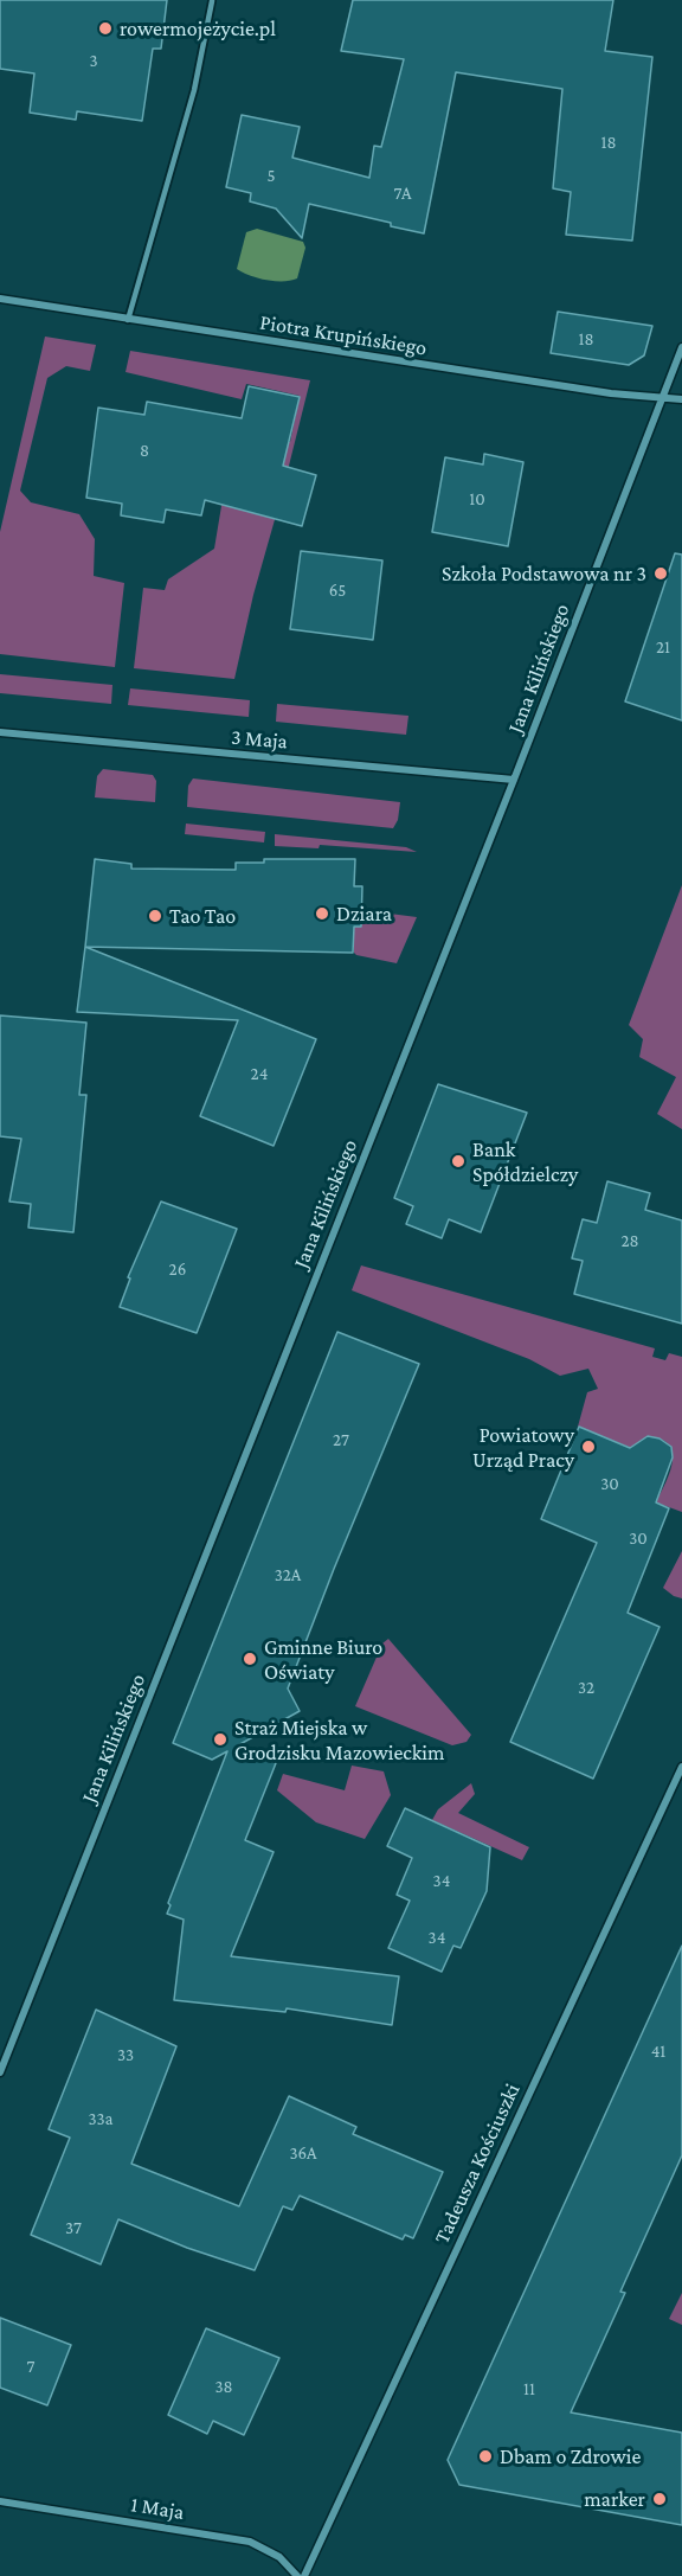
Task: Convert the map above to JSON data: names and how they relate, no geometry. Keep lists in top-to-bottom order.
{
  "streets": {
    "street": [
      "Piotra Krupińskiego",
      "Jana Kilińskiego",
      "3 Maja",
      "Tadeusza Kościuszki",
      "1 Maja"
    ]
  },
  "crossings": [
    ["Piotra Krupińskiego", "Jana Kilińskiego"],
    ["Jana Kilińskiego", "3 Maja"]
  ],
  "places": [
    "rowermojeżycie.pl",
    "Szkoła Podstawowa nr 3",
    "Dziara",
    "Tao Tao",
    "Bank Spółdzielczy",
    "Powiatowy Urząd Pracy",
    "Gminne Biuro Oświaty",
    "Straż Miejska w Grodzisku Mazowieckim",
    "Dbam o Zdrowie",
    "marker"
  ],
  "house_numbers": [
    "3",
    "18",
    "5",
    "7A",
    "18",
    "8",
    "10",
    "65",
    "21",
    "24",
    "28",
    "26",
    "27",
    "30",
    "30",
    "32A",
    "32",
    "34",
    "34",
    "41",
    "33",
    "33a",
    "36A",
    "37",
    "7",
    "38",
    "11"
  ]
}
